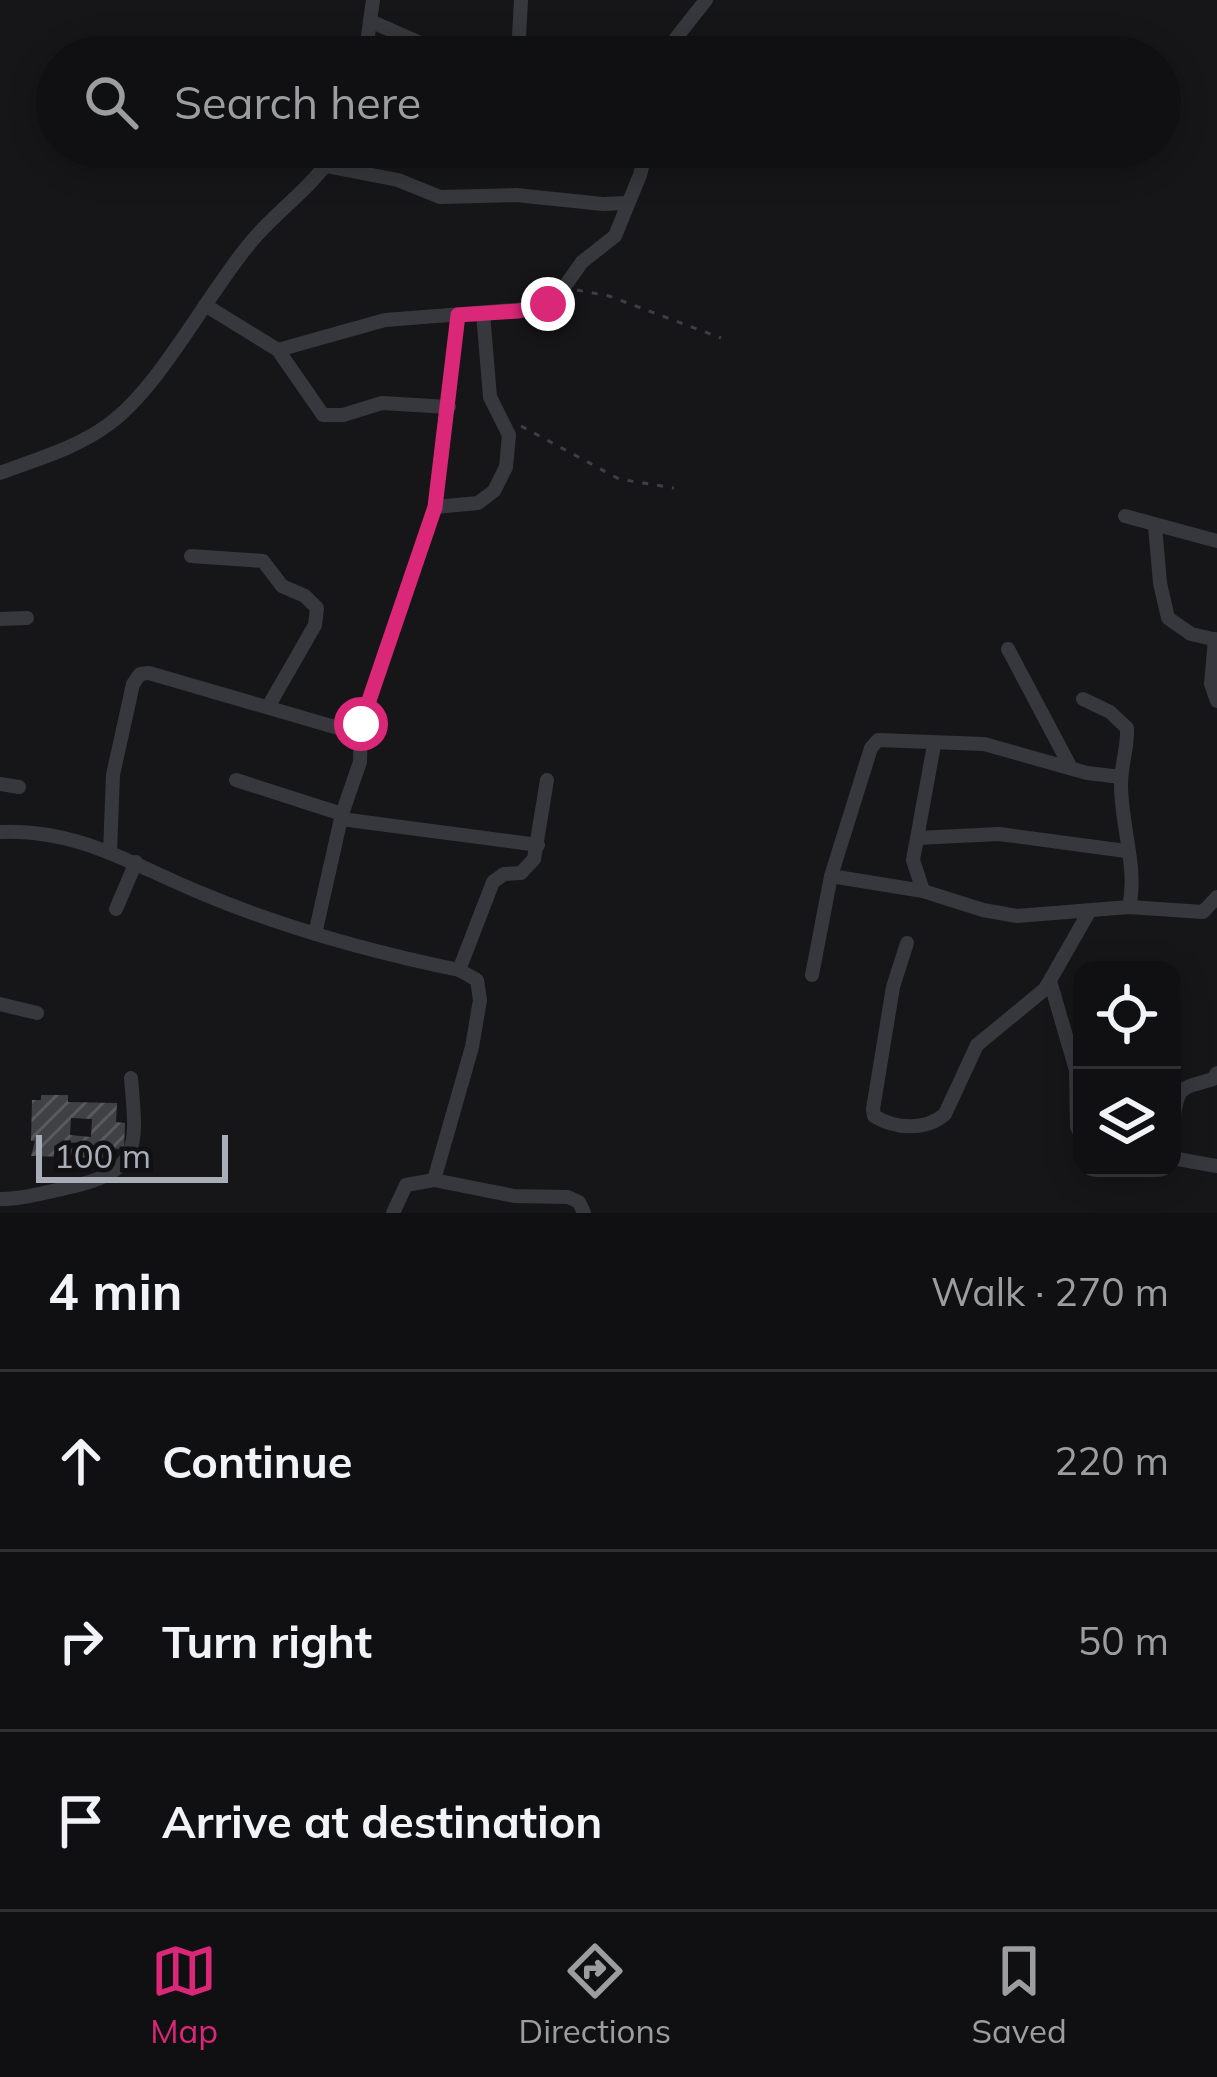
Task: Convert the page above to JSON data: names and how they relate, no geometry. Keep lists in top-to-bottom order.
{
  "scale_bar": "100 m",
  "page": {
    "search": "Search here",
    "scale": "100 m",
    "heading": ["4 min", "Walk · 270 m"],
    "list": [
      ["Continue", "220 m"],
      ["Turn right", "50 m"],
      "Arrive at destination"
    ],
    "nav": ["Map", "Directions", "Saved"]
  }
}
